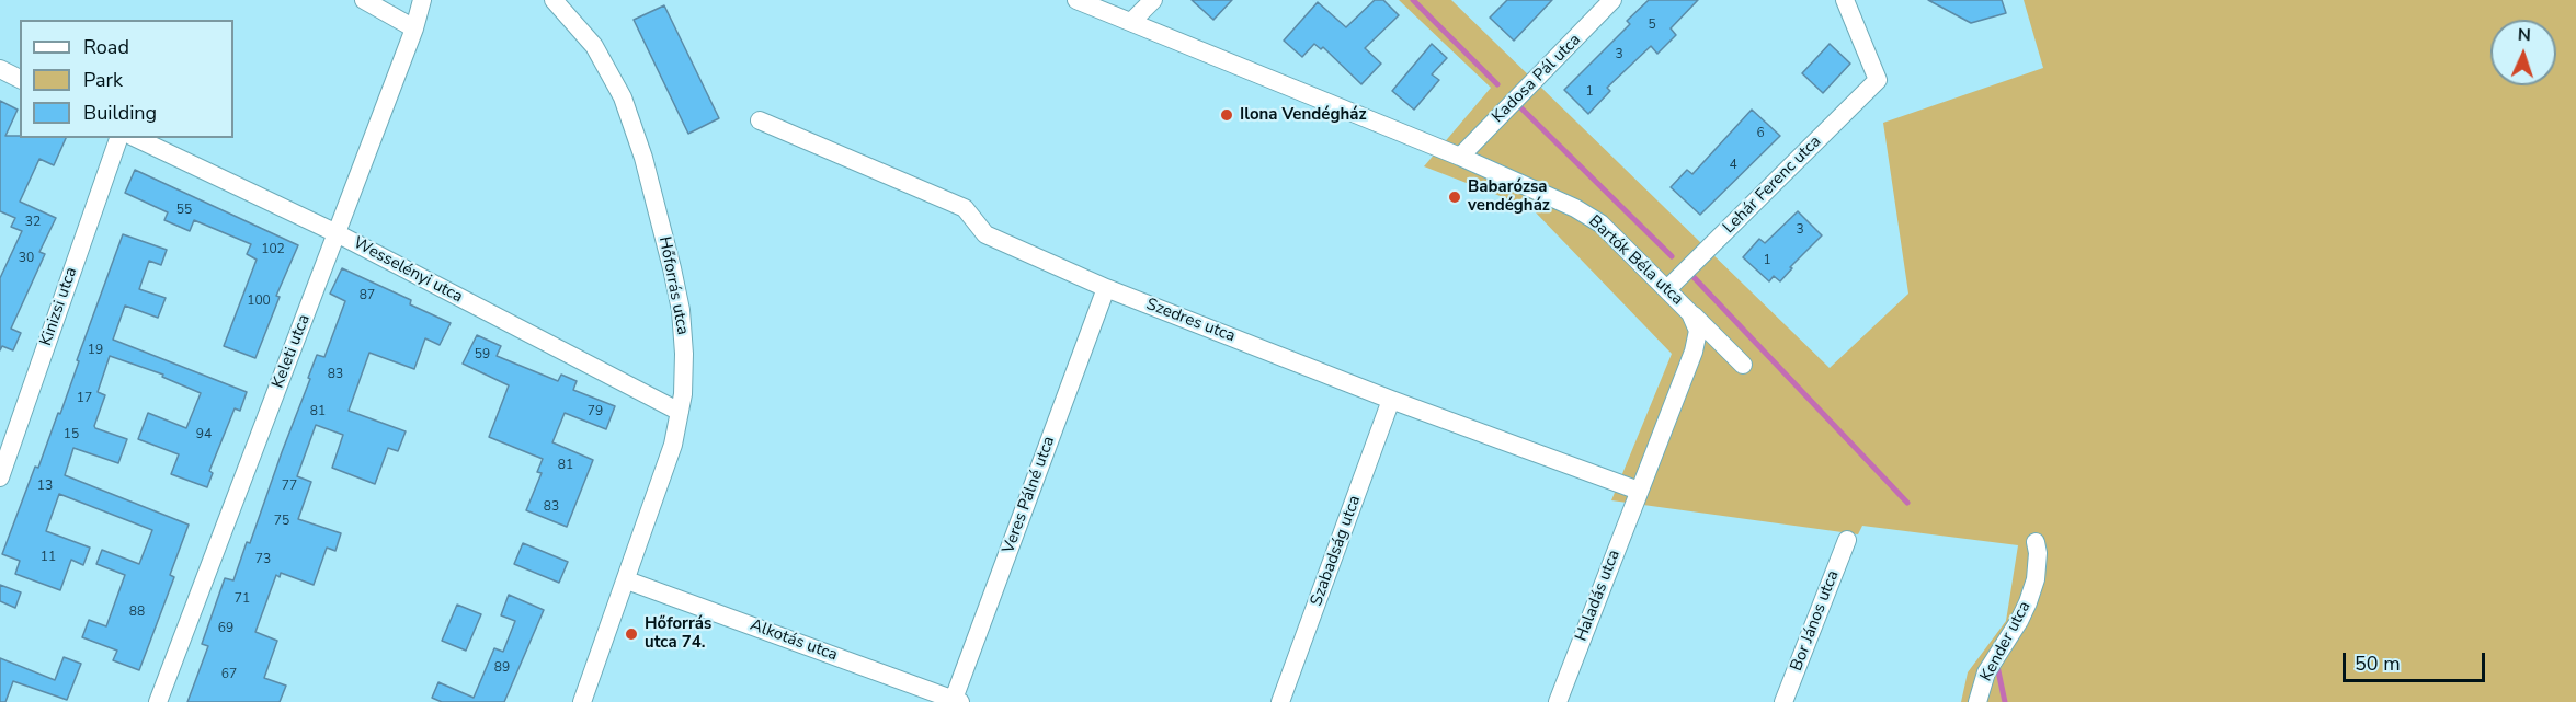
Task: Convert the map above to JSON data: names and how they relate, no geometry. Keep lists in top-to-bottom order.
{
  "streets": {
    "street": [
      "Kadosa Pál utca",
      "Lehár Ferenc utca",
      "Bartók Béla utca",
      "Wesselényi utca",
      "Hőforrás utca",
      "Kinizsi utca",
      "Szedres utca",
      "Keleti utca",
      "Veres Pálné utca",
      "Szabadság utca",
      "Haladás utca",
      "Bor János utca",
      "Alkotás utca",
      "Kender utca"
    ]
  },
  "crossings": [
    ["Kadosa Pál utca", "Bartók Béla utca"],
    ["Lehár Ferenc utca", "Bartók Béla utca"],
    ["Bartók Béla utca", "Szedres utca"],
    ["Bartók Béla utca", "Haladás utca"],
    ["Wesselényi utca", "Hőforrás utca"],
    ["Wesselényi utca", "Keleti utca"],
    ["Hőforrás utca", "Alkotás utca"],
    ["Szedres utca", "Veres Pálné utca"],
    ["Szedres utca", "Szabadság utca"],
    ["Szedres utca", "Haladás utca"],
    ["Veres Pálné utca", "Alkotás utca"]
  ],
  "places": ["Ilona Vendégház", "Babarózsa vendégház", "Hőforrás utca 74."],
  "house_numbers": [
    "5",
    "3",
    "1",
    "6",
    "4",
    "55",
    "32",
    "3",
    "102",
    "30",
    "1",
    "87",
    "100",
    "19",
    "59",
    "83",
    "17",
    "81",
    "79",
    "15",
    "94",
    "81",
    "13",
    "77",
    "83",
    "75",
    "11",
    "73",
    "71",
    "88",
    "69",
    "89",
    "67"
  ],
  "legend": ["Road", "Park", "Building"],
  "scale_bar": "50 m",
  "north": "top"
}
